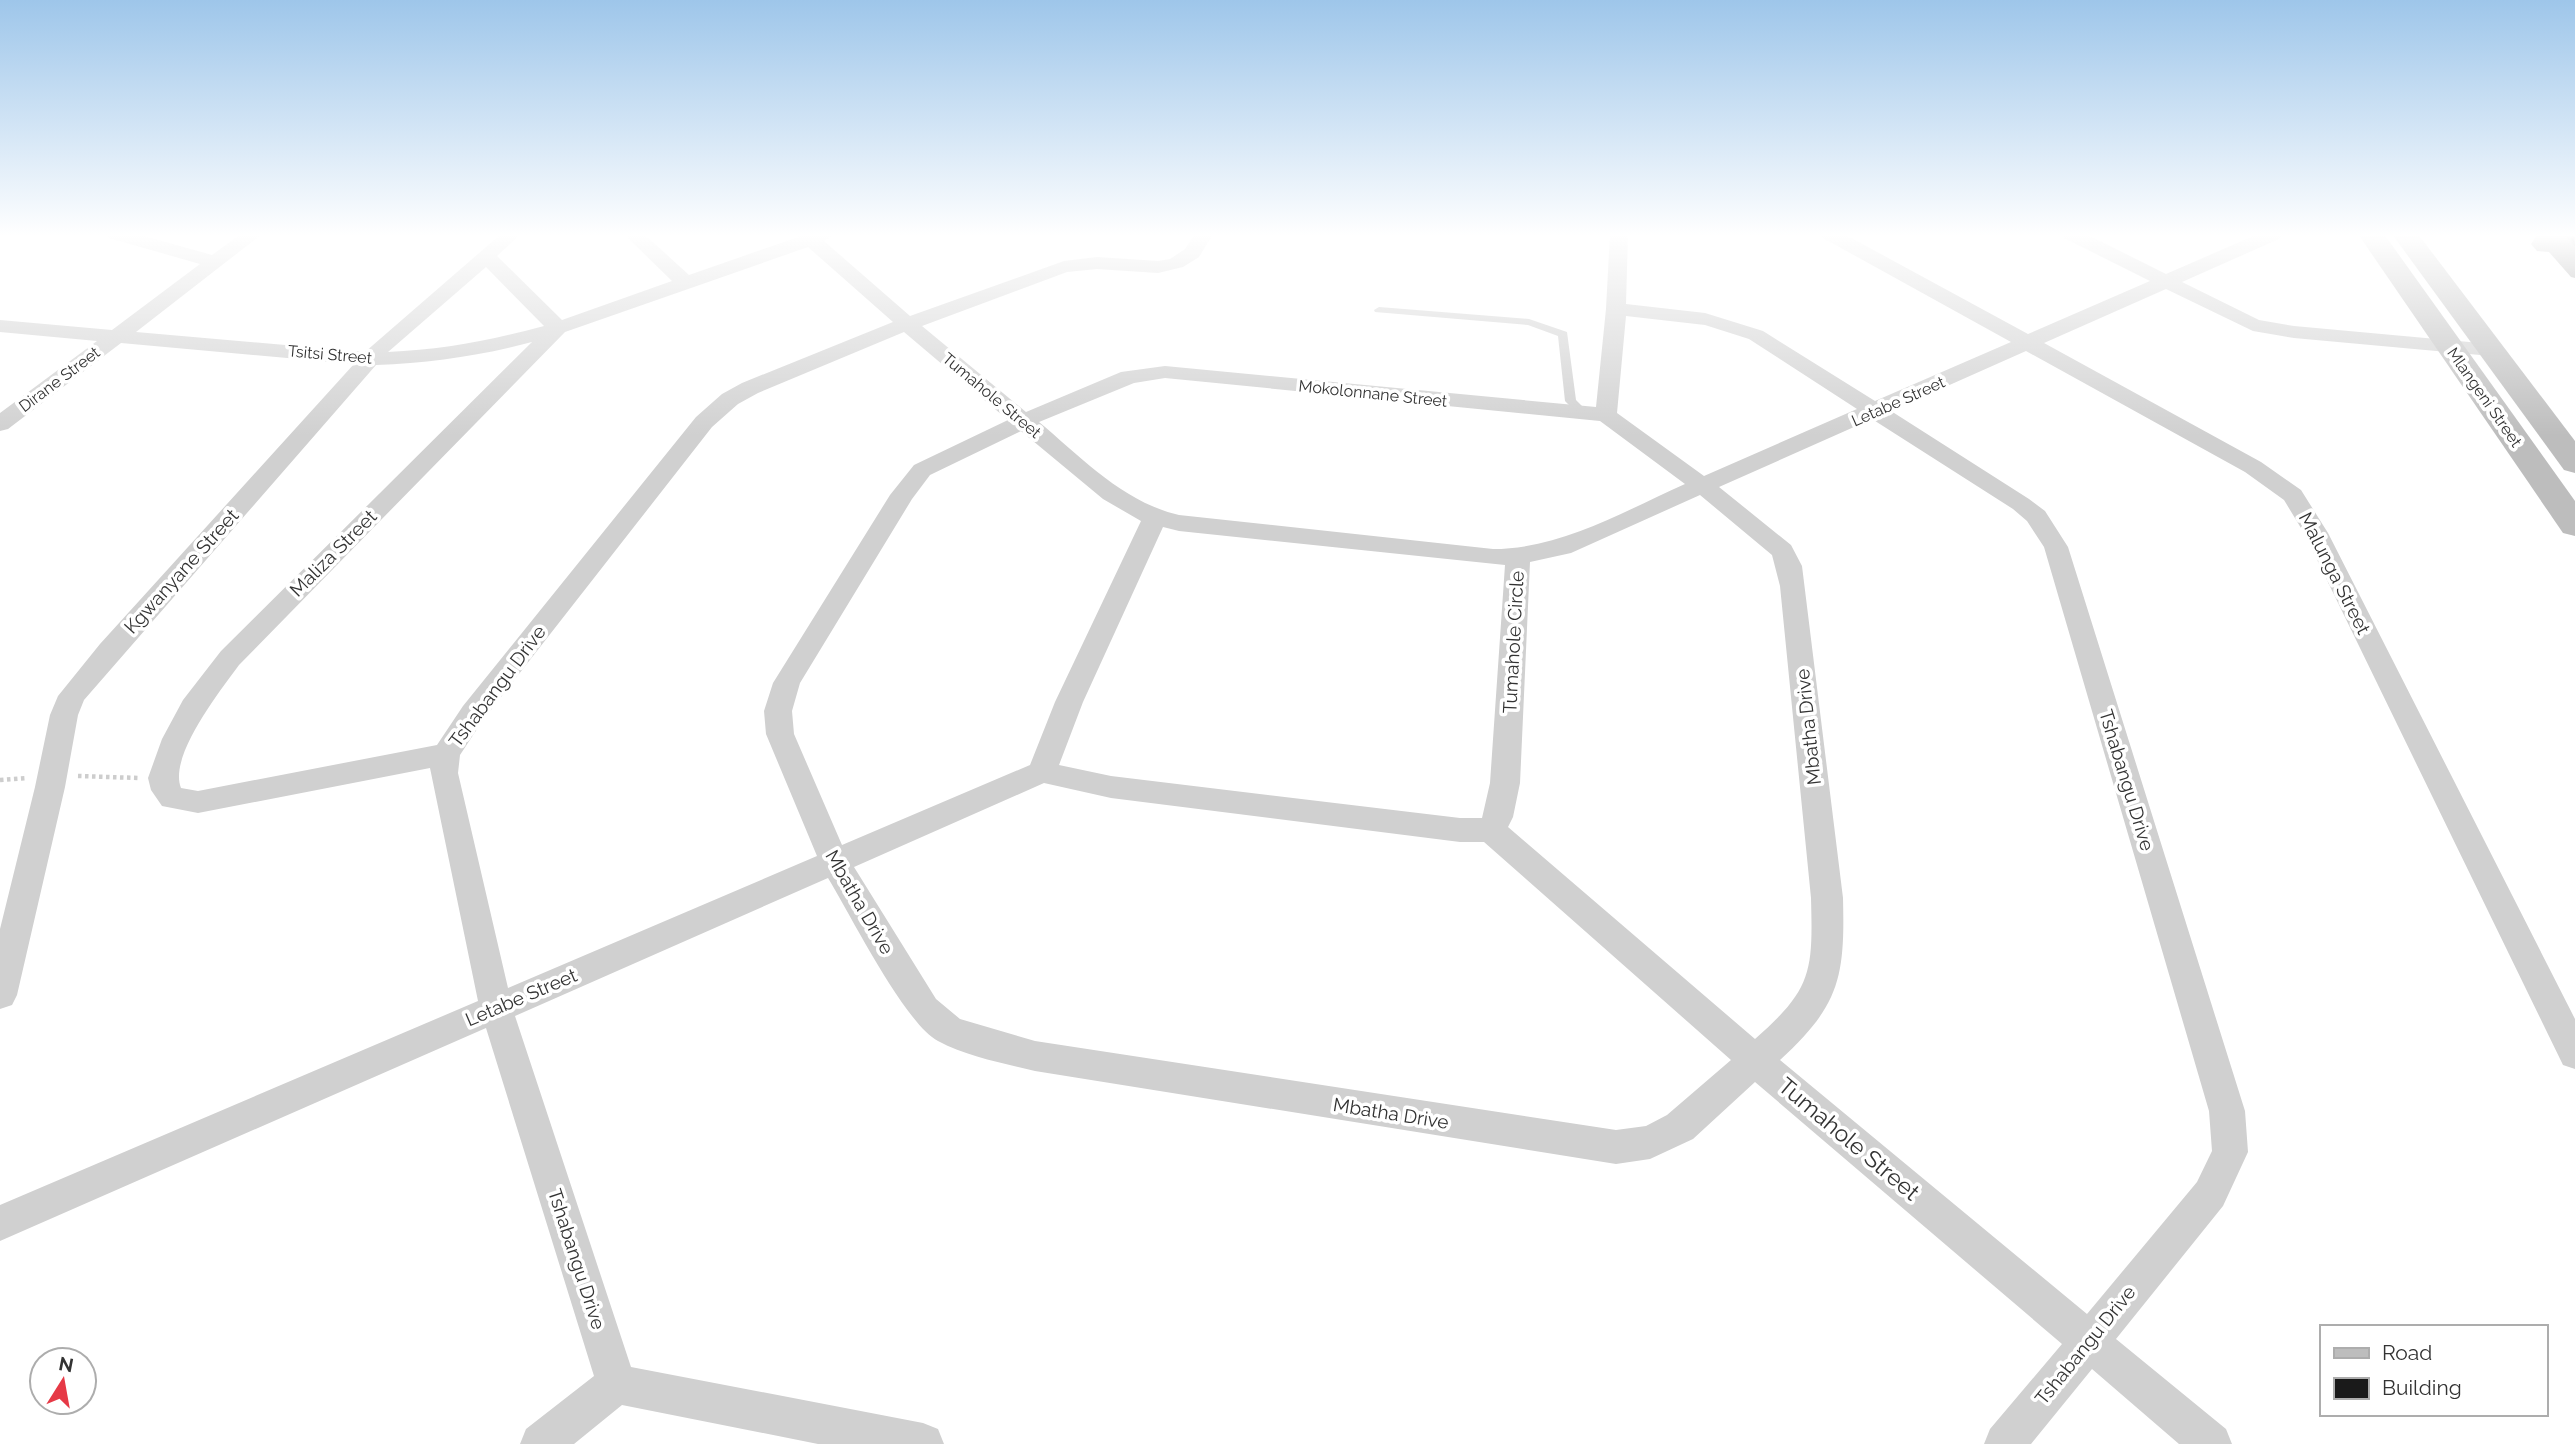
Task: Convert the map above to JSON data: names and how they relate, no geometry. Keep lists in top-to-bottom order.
{
  "streets": {
    "street": [
      "Tsitsi Street",
      "Dirane Street",
      "Mokolonnane Street",
      "Tumahole Street",
      "Mlangeni Street",
      "Letabe Street",
      "Maliza Street",
      "Kgwanyane Street",
      "Malunga Street",
      "Tumahole Circle",
      "Tshabangu Drive",
      "Mbatha Drive"
    ]
  },
  "crossings": [
    ["Tsitsi Street", "Dirane Street"],
    ["Tsitsi Street", "Maliza Street"],
    ["Tsitsi Street", "Kgwanyane Street"],
    ["Mokolonnane Street", "Mbatha Drive"],
    ["Tumahole Street", "Tumahole Circle"],
    ["Tumahole Street", "Tshabangu Drive"],
    ["Tumahole Street", "Mbatha Drive"],
    ["Letabe Street", "Malunga Street"],
    ["Letabe Street", "Tumahole Circle"],
    ["Letabe Street", "Tshabangu Drive"],
    ["Letabe Street", "Mbatha Drive"],
    ["Maliza Street", "Tshabangu Drive"]
  ],
  "legend": ["Road", "Building"],
  "north": "top"
}
